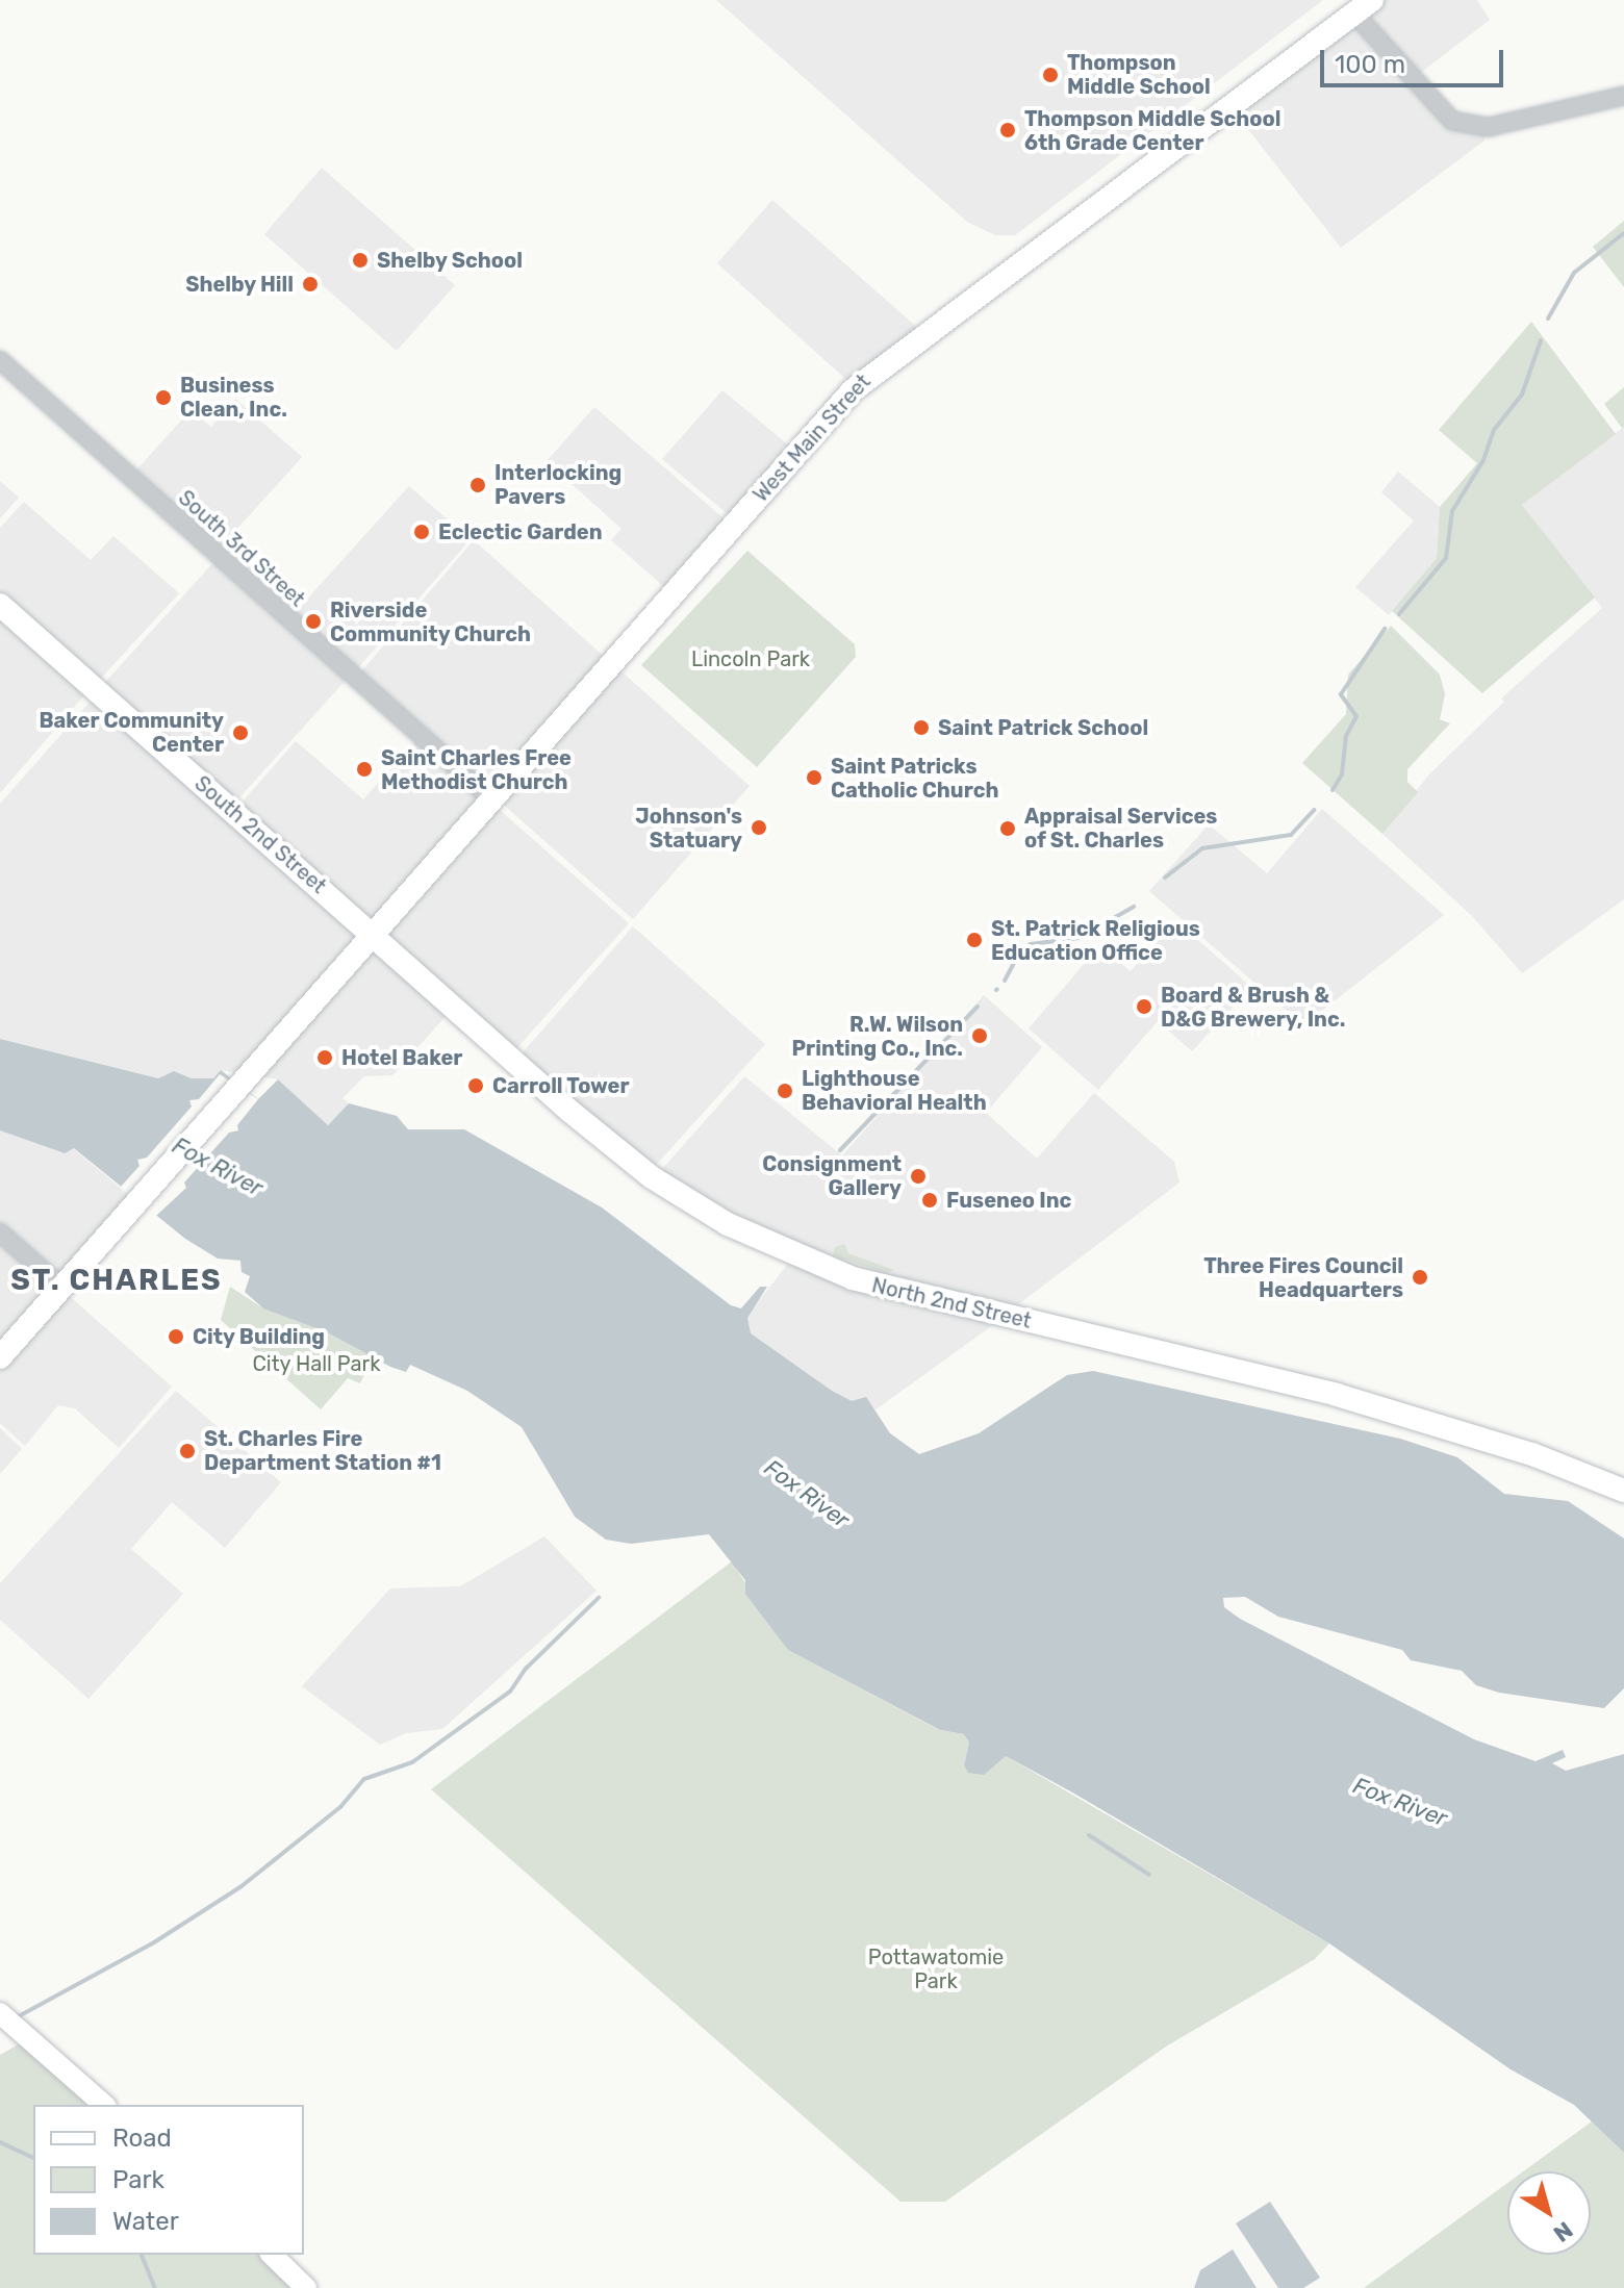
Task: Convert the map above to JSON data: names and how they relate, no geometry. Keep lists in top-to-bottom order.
{
  "streets": {
    "main road": ["West Main Street", "South 2nd Street", "North 2nd Street"],
    "street": ["South 3rd Street"]
  },
  "crossings": [
    ["West Main Street", "South 3rd Street"],
    ["West Main Street", "South 2nd Street"],
    ["West Main Street", "North 2nd Street"],
    ["South 2nd Street", "North 2nd Street"]
  ],
  "districts": ["ST. CHARLES"],
  "water": ["Fox River"],
  "parks": ["Lincoln Park", "City Hall Park", "Pottawatomie Park"],
  "places": [
    "Thompson Middle School",
    "Thompson Middle School 6th Grade Center",
    "Shelby School",
    "Shelby Hill",
    "Business Clean, Inc.",
    "Interlocking Pavers",
    "Eclectic Garden",
    "Riverside Community Church",
    "Saint Patrick School",
    "Baker Community Center",
    "Saint Charles Free Methodist Church",
    "Saint Patricks Catholic Church",
    "Johnson's Statuary",
    "Appraisal Services of St. Charles",
    "St. Patrick Religious Education Office",
    "Board & Brush & D&G Brewery, Inc.",
    "R.W. Wilson Printing Co., Inc.",
    "Hotel Baker",
    "Carroll Tower",
    "Lighthouse Behavioral Health",
    "Consignment Gallery",
    "Fuseneo Inc",
    "Three Fires Council Headquarters",
    "City Building",
    "St. Charles Fire Department Station #1"
  ],
  "legend": ["Road", "Park", "Water"],
  "scale_bar": "100 m",
  "north": "bottom right"
}
